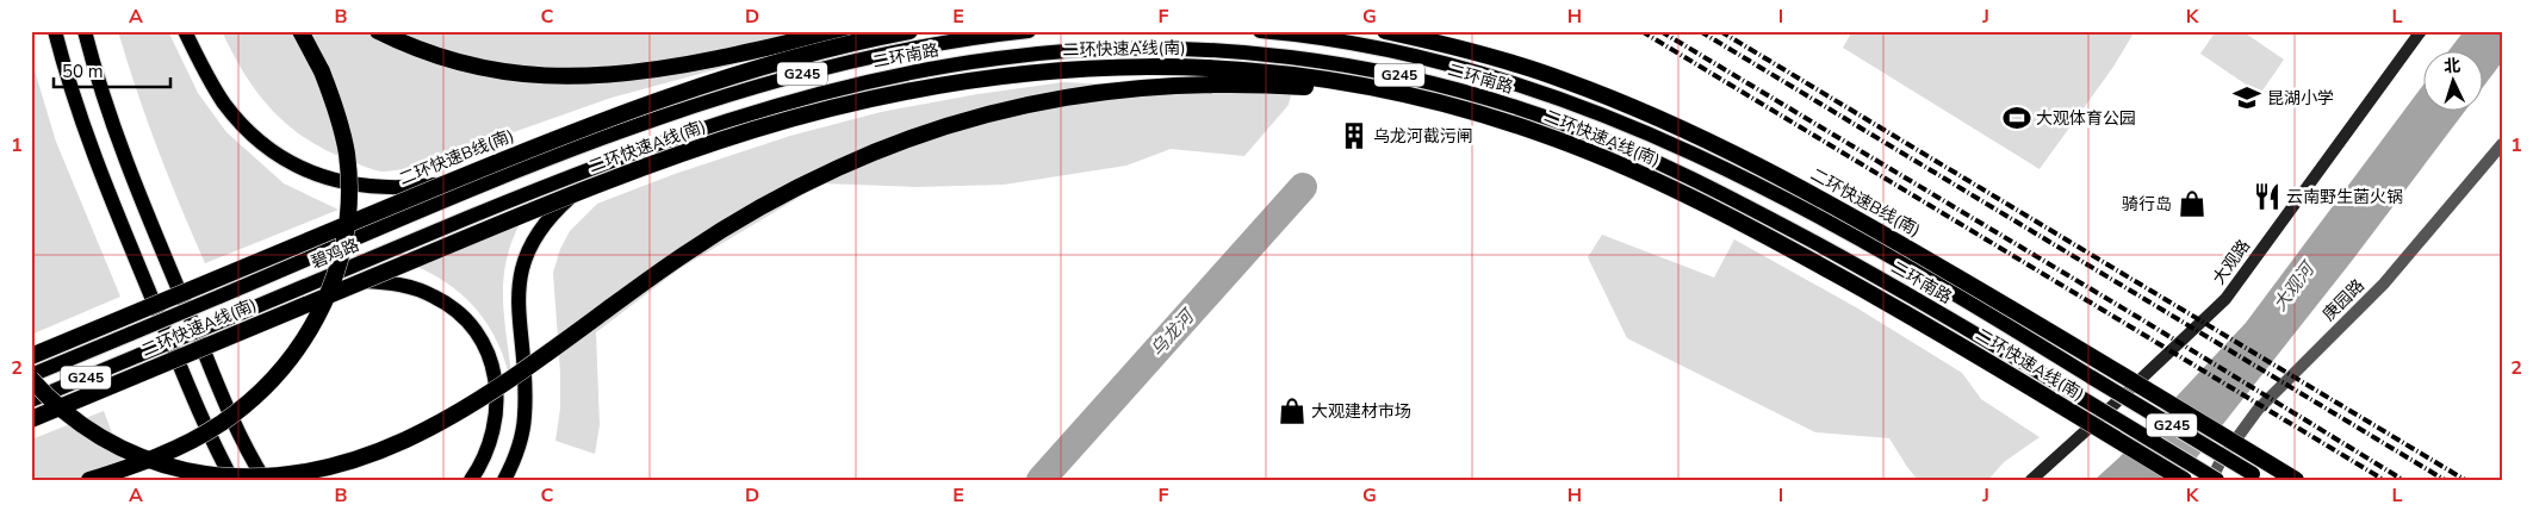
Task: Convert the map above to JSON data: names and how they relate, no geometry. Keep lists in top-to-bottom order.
{
  "streets": {
    "highway": ["二环快速A线(南)", "二环快速B线(南)"],
    "main road": [
      "二环南路",
      "G245",
      "碧鸡路",
      "大观路"
    ],
    "street": ["庚园路"]
  },
  "crossings": [
    ["二环南路", "碧鸡路"]
  ],
  "water": ["大观河", "乌龙河"],
  "places": {
    "school or university": ["昆湖小学"],
    "sports": ["大观体育公园"],
    "building": ["乌龙河截污闸"],
    "restaurant": ["云南野生菌火锅"],
    "shop": ["骑行岛", "大观建材市场"]
  },
  "scale_bar": "50 m",
  "north": "top",
  "grid": {
    "columns": [
      "A",
      "B",
      "C",
      "D",
      "E",
      "F",
      "G",
      "H",
      "I",
      "J",
      "K",
      "L"
    ],
    "rows": ["1", "2"]
  }
}
